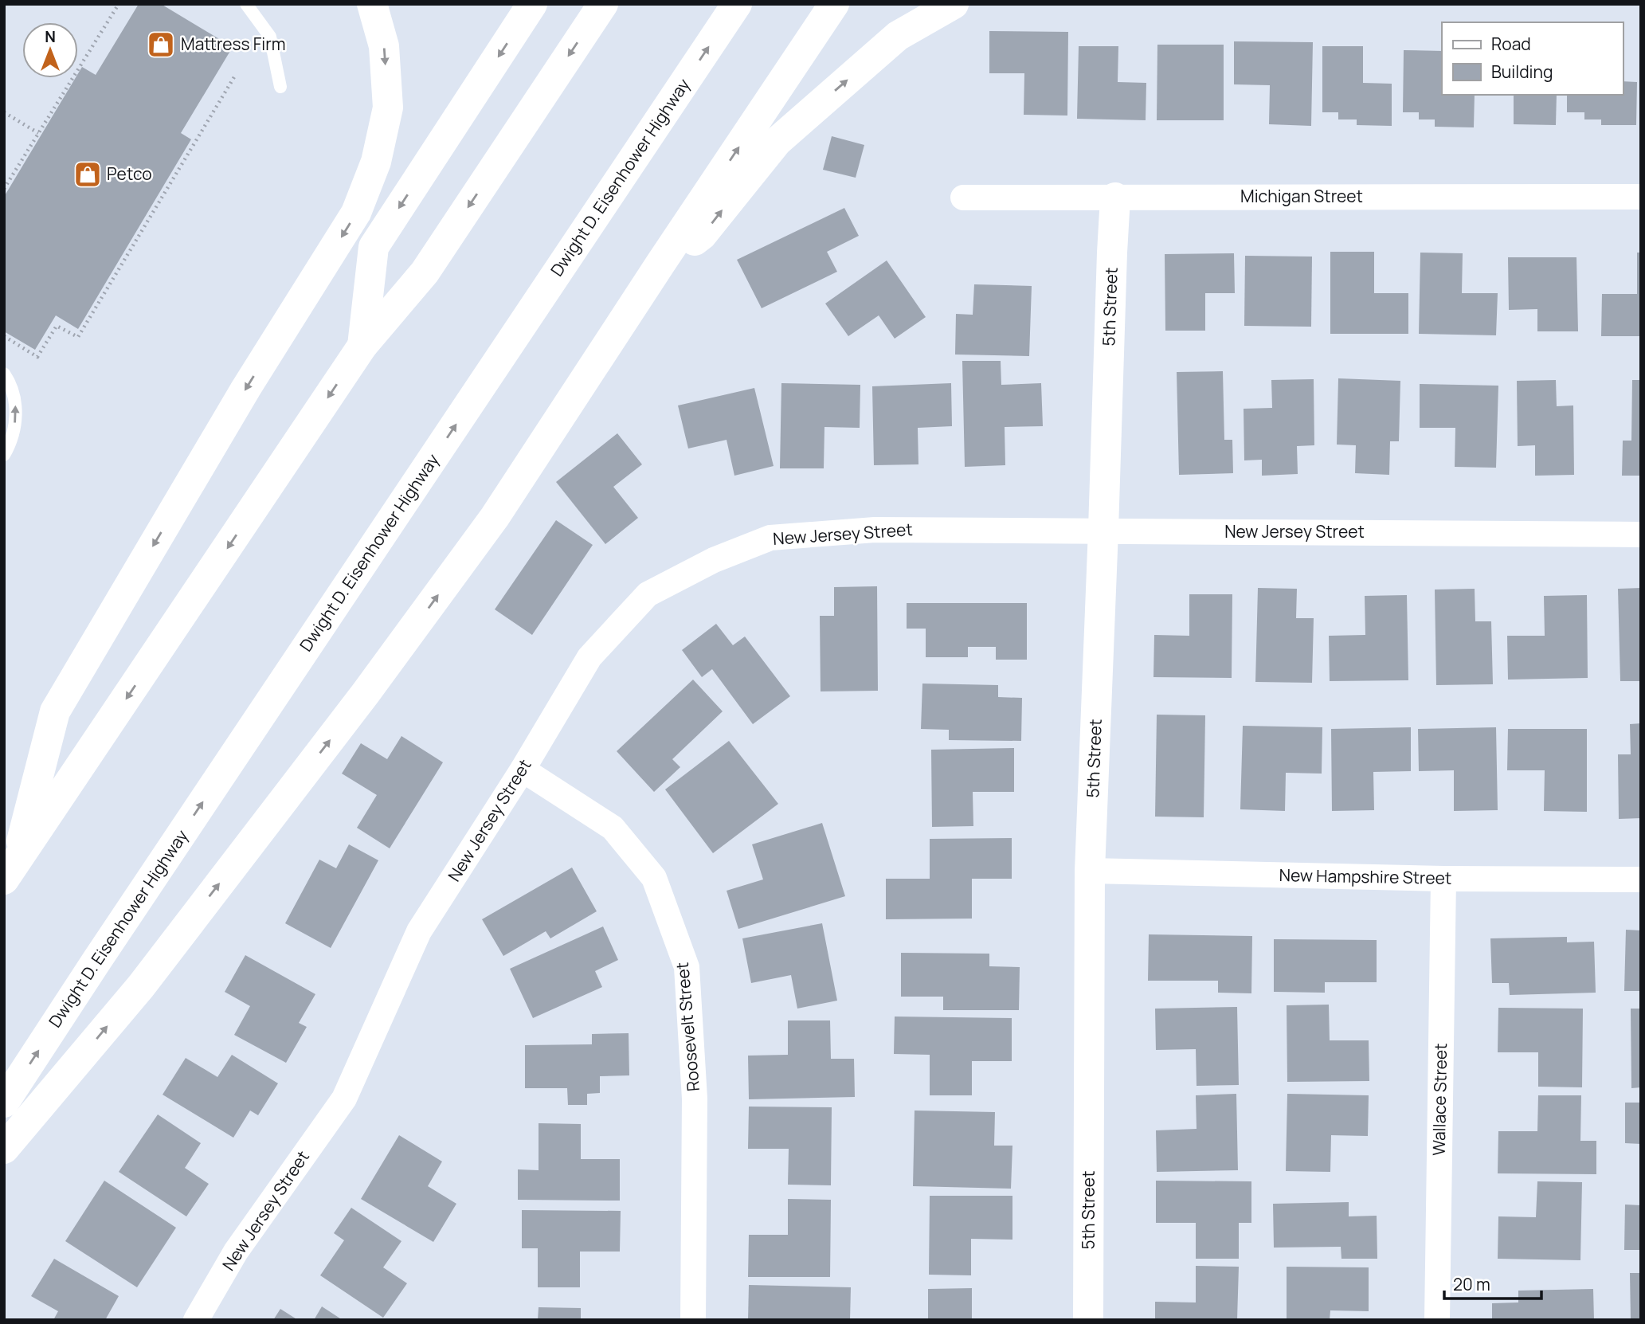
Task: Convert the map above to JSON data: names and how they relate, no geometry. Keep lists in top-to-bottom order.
{
  "streets": {
    "main road": ["Dwight D. Eisenhower Highway", "5th Street"],
    "street": [
      "Michigan Street",
      "New Jersey Street",
      "New Hampshire Street",
      "Roosevelt Street",
      "Wallace Street"
    ]
  },
  "crossings": [
    ["Michigan Street", "5th Street"],
    ["5th Street", "New Jersey Street"],
    ["5th Street", "New Hampshire Street"],
    ["New Jersey Street", "Roosevelt Street"],
    ["New Hampshire Street", "Wallace Street"]
  ],
  "places": {
    "shop": ["Mattress Firm", "Petco"]
  },
  "legend": ["Road", "Building"],
  "scale_bar": "20 m",
  "north": "top"
}
